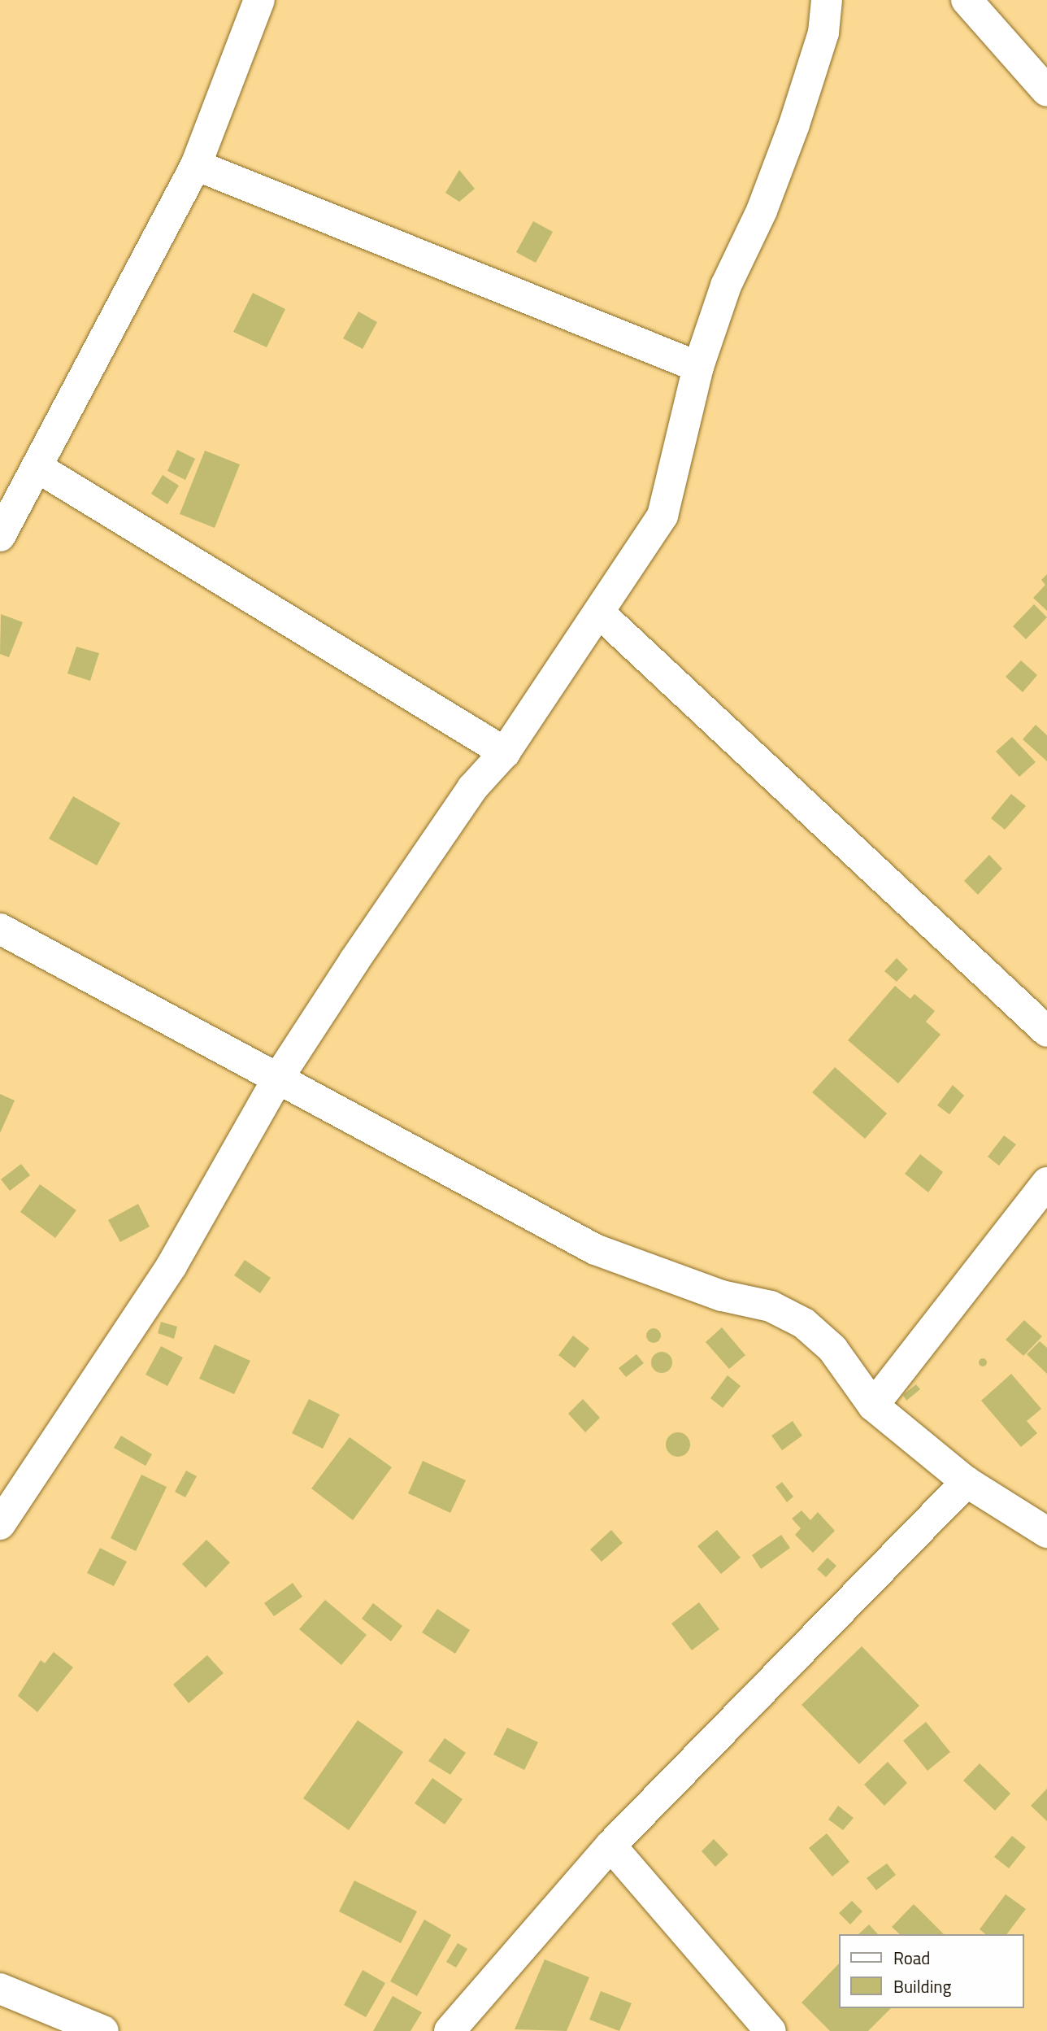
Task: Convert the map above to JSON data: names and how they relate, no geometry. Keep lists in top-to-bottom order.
{
  "legend": ["Road", "Building"]
}
